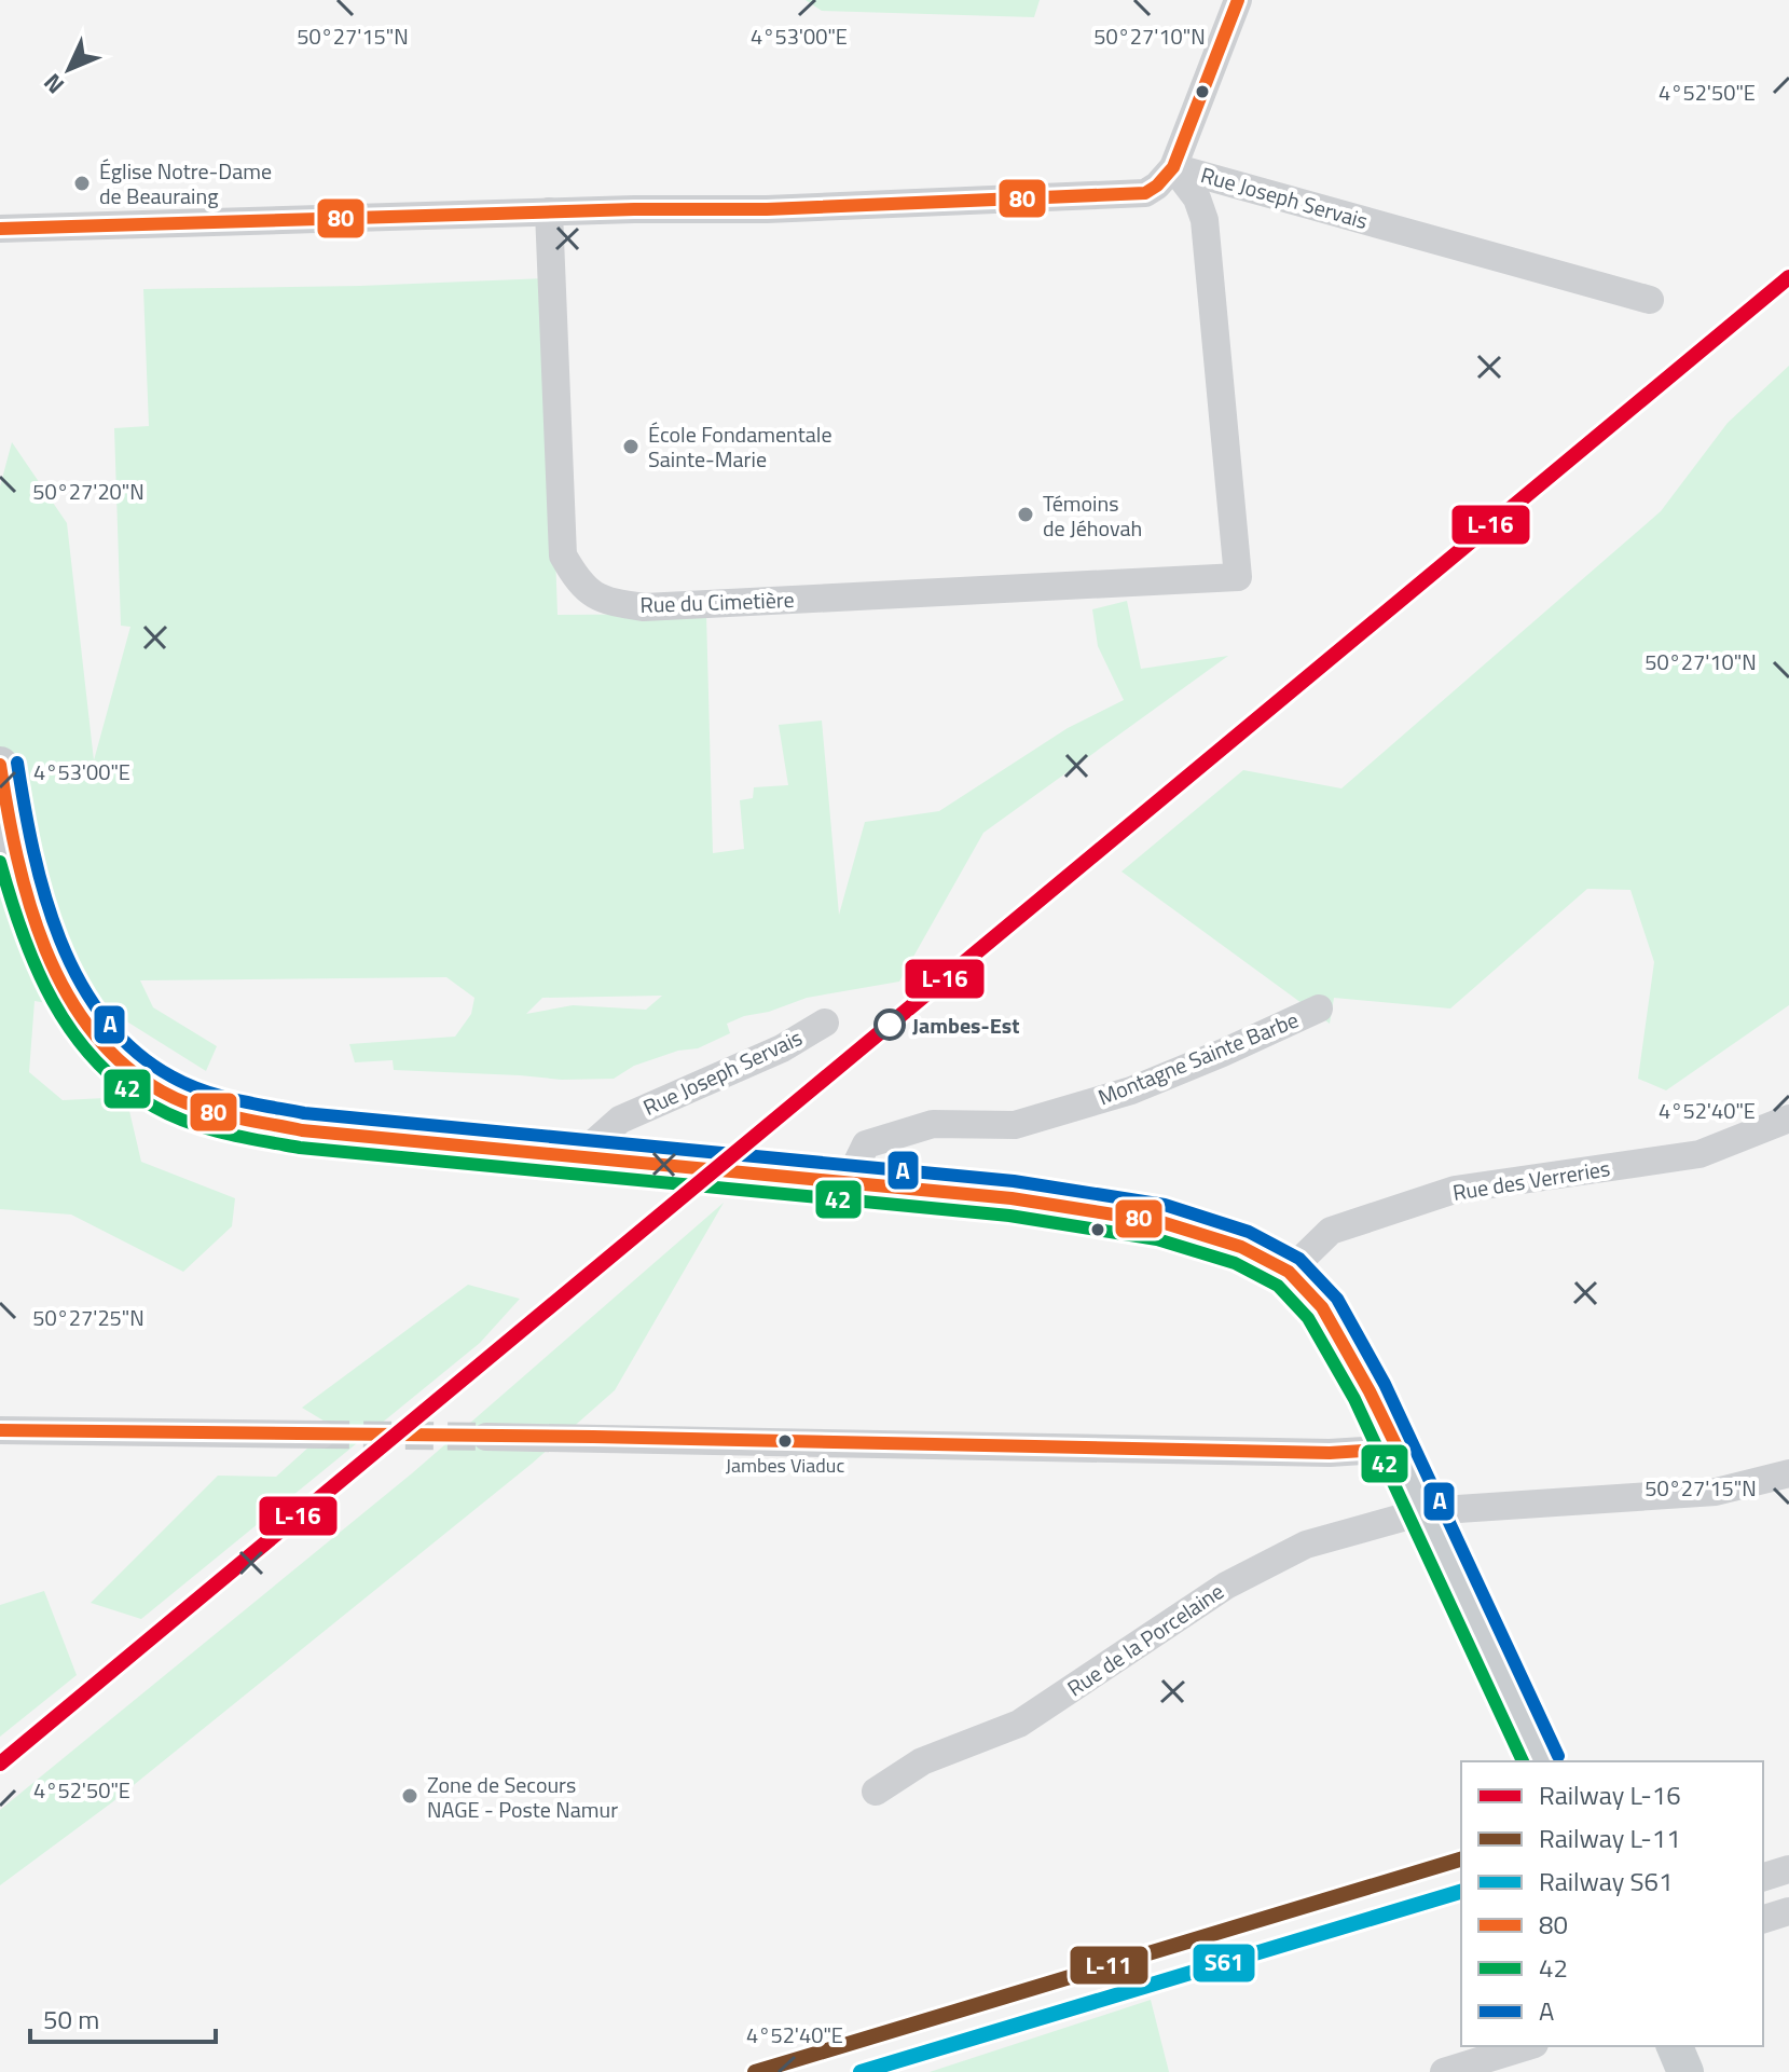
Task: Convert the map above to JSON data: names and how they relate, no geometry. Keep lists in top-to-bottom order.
{
  "streets": {
    "street": [
      "Rue Joseph Servais",
      "Rue du Cimetière",
      "Montagne Sainte Barbe",
      "Rue des Verreries",
      "Rue de la Porcelaine"
    ]
  },
  "crossings": [
    ["Rue Joseph Servais", "Rue du Cimetière"]
  ],
  "places": [
    "Église Notre-Dame de Beauraing",
    "École Fondamentale Sainte-Marie",
    "Témoins de Jéhovah",
    "Jambes-Est",
    "Jambes Viaduc",
    "Zone de Secours NAGE - Poste Namur"
  ],
  "lines": [
    "transit line 80",
    "rail line L-16",
    "transit line A",
    "transit line 42",
    "rail line L-11",
    "rail line S61"
  ],
  "legend": [
    "Railway L-16",
    "Railway L-11",
    "Railway S61",
    "80",
    "42",
    "A"
  ],
  "scale_bar": "50 m",
  "north": "bottom left",
  "coordinates": [
    "4°53'00\"E",
    "50°27'15\"N",
    "50°27'10\"N",
    "4°52'50\"E",
    "50°27'20\"N",
    "4°52'40\"E",
    "50°27'25\"N"
  ]
}
